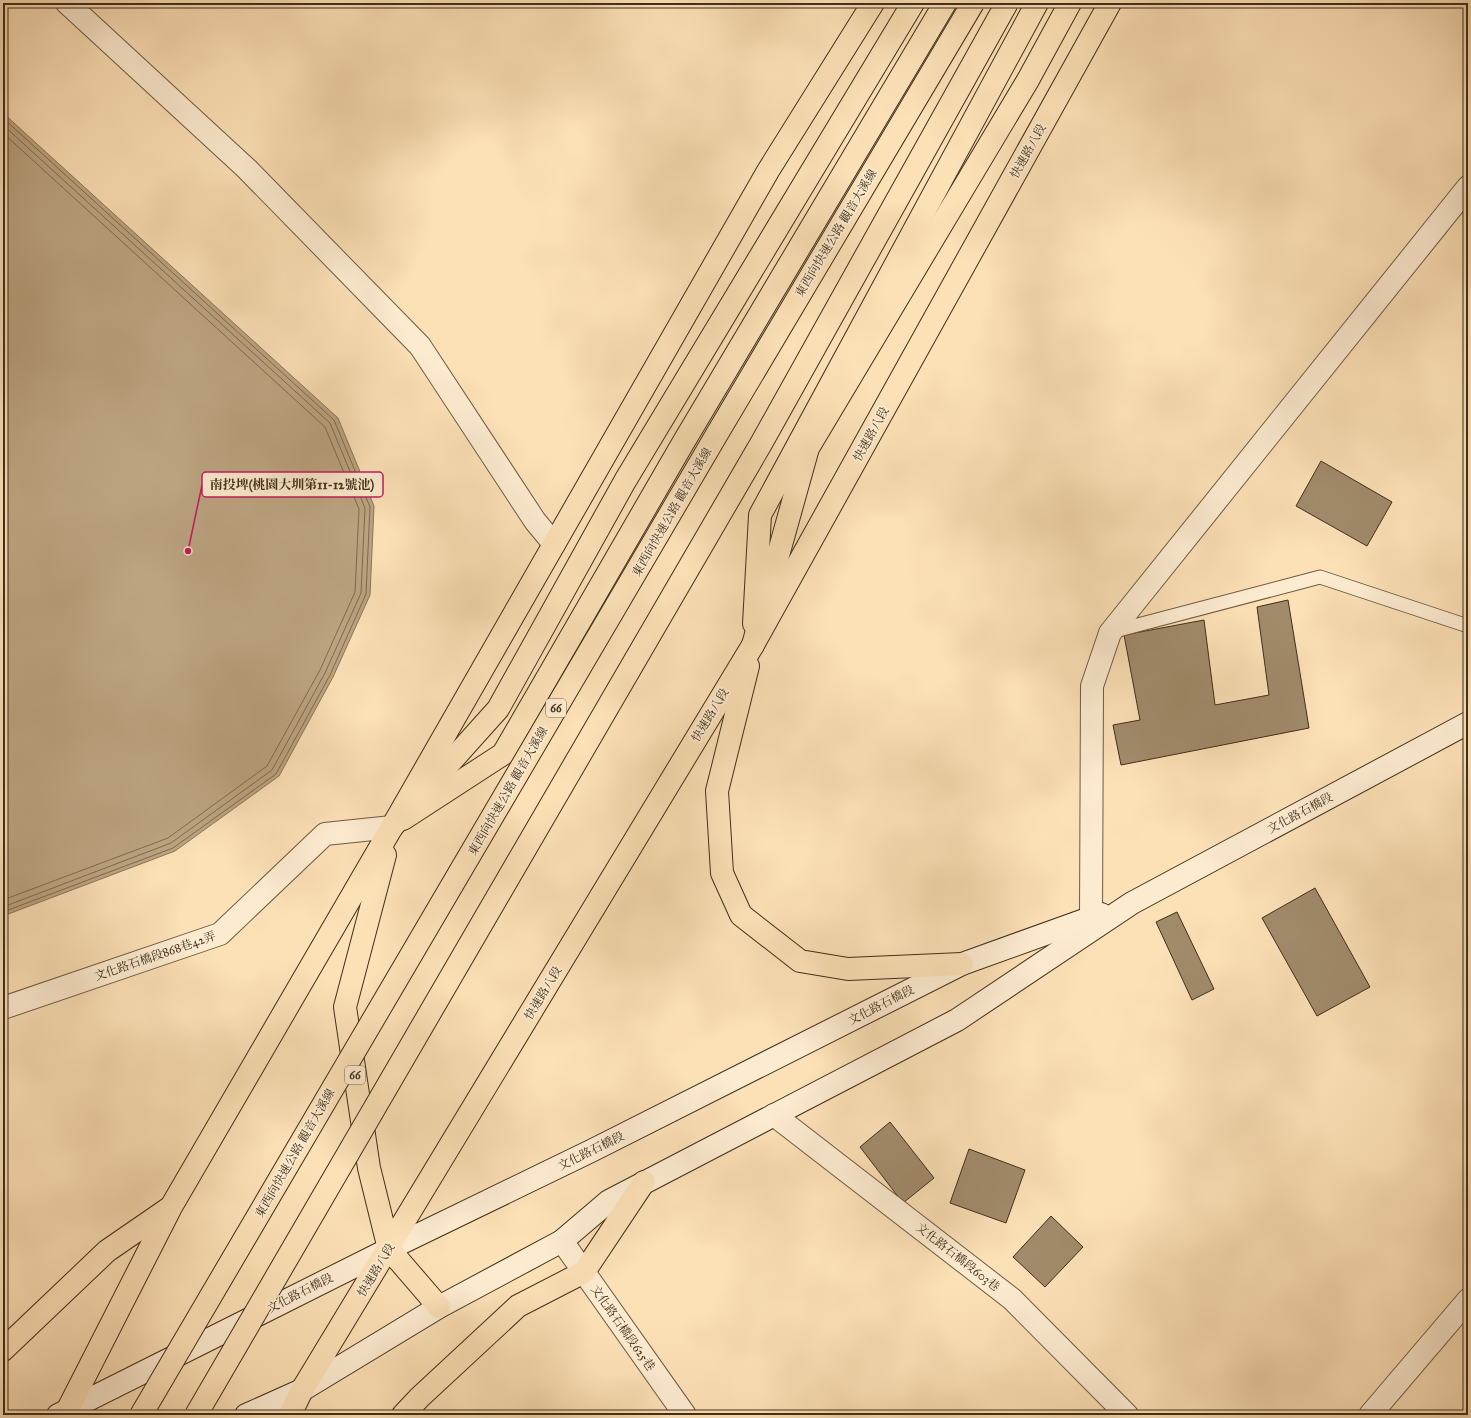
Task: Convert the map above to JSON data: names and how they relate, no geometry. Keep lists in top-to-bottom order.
{
  "streets": {
    "main road": ["快速路八段", "東西向快速公路 觀音大溪線", "66"],
    "street": [
      "文化路石橋段",
      "文化路石橋段868巷42弄",
      "文化路石橋段603巷",
      "文化路石橋段625巷"
    ]
  },
  "crossings": [
    ["快速路八段", "66"],
    ["快速路八段", "文化路石橋段"],
    ["66", "文化路石橋段"],
    ["66", "文化路石橋段868巷42弄"],
    ["文化路石橋段", "文化路石橋段603巷"],
    ["文化路石橋段", "文化路石橋段625巷"]
  ],
  "places": ["南投埤(桃園大圳第11-12號池)"]
}
